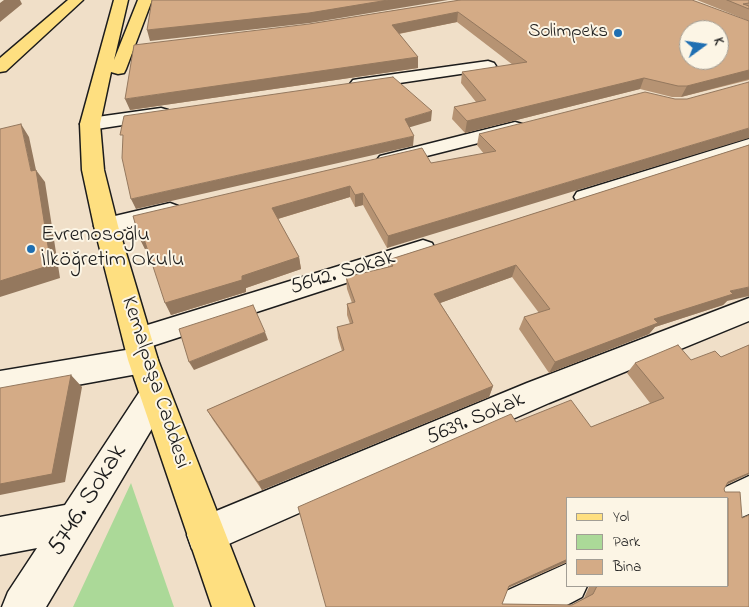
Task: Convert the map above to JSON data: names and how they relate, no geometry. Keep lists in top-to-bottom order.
{
  "streets": {
    "main road": ["Kemalpaşa Caddesi"],
    "street": ["5642. Sokak", "5639. Sokak", "5746. Sokak"]
  },
  "crossings": [
    ["5642. Sokak", "Kemalpaşa Caddesi"],
    ["Kemalpaşa Caddesi", "5639. Sokak"],
    ["Kemalpaşa Caddesi", "5746. Sokak"]
  ],
  "places": ["Solimpeks", "Evrenosoğlu İlköğretim Okulu"],
  "legend": ["Yol", "Park", "Bina"],
  "north": "right"
}
